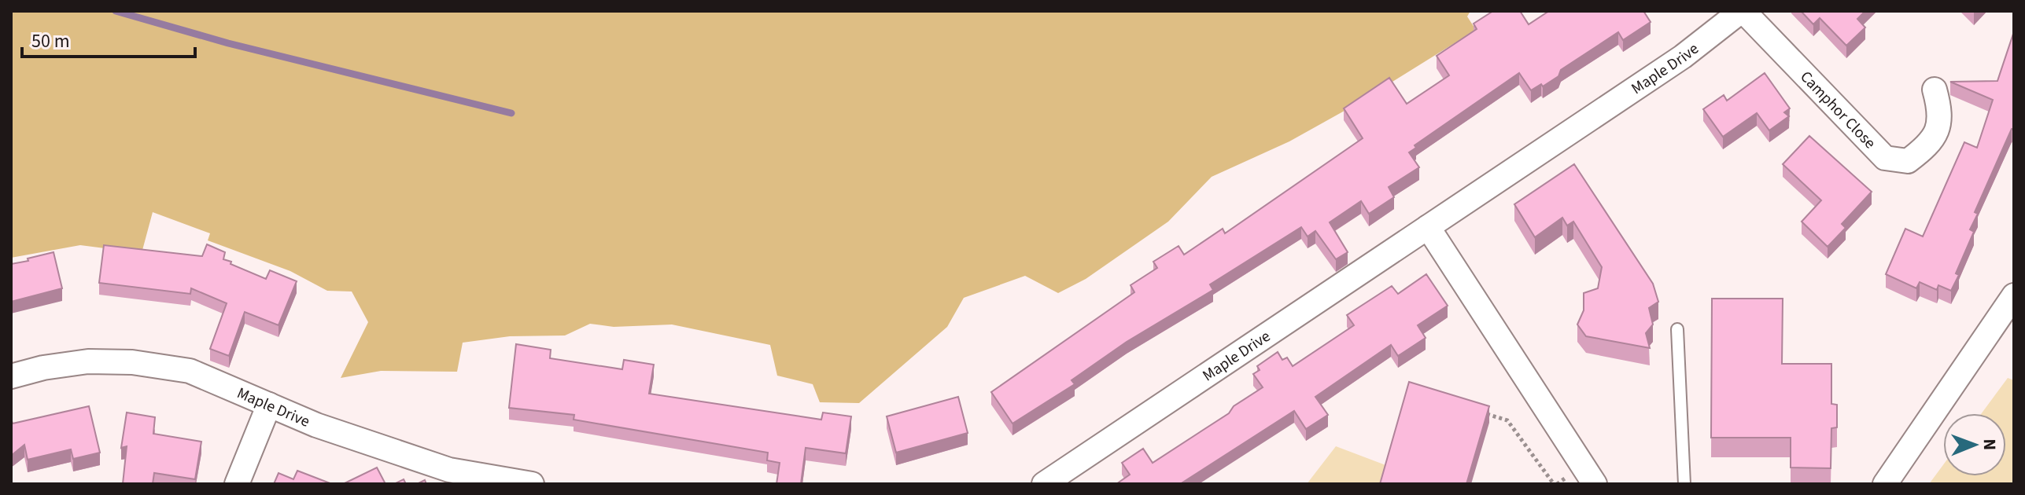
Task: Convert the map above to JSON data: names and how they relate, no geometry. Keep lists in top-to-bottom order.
{
  "streets": {
    "street": ["Maple Drive", "Camphor Close"]
  },
  "crossings": [
    ["Maple Drive", "Camphor Close"]
  ],
  "scale_bar": "50 m",
  "north": "right"
}
